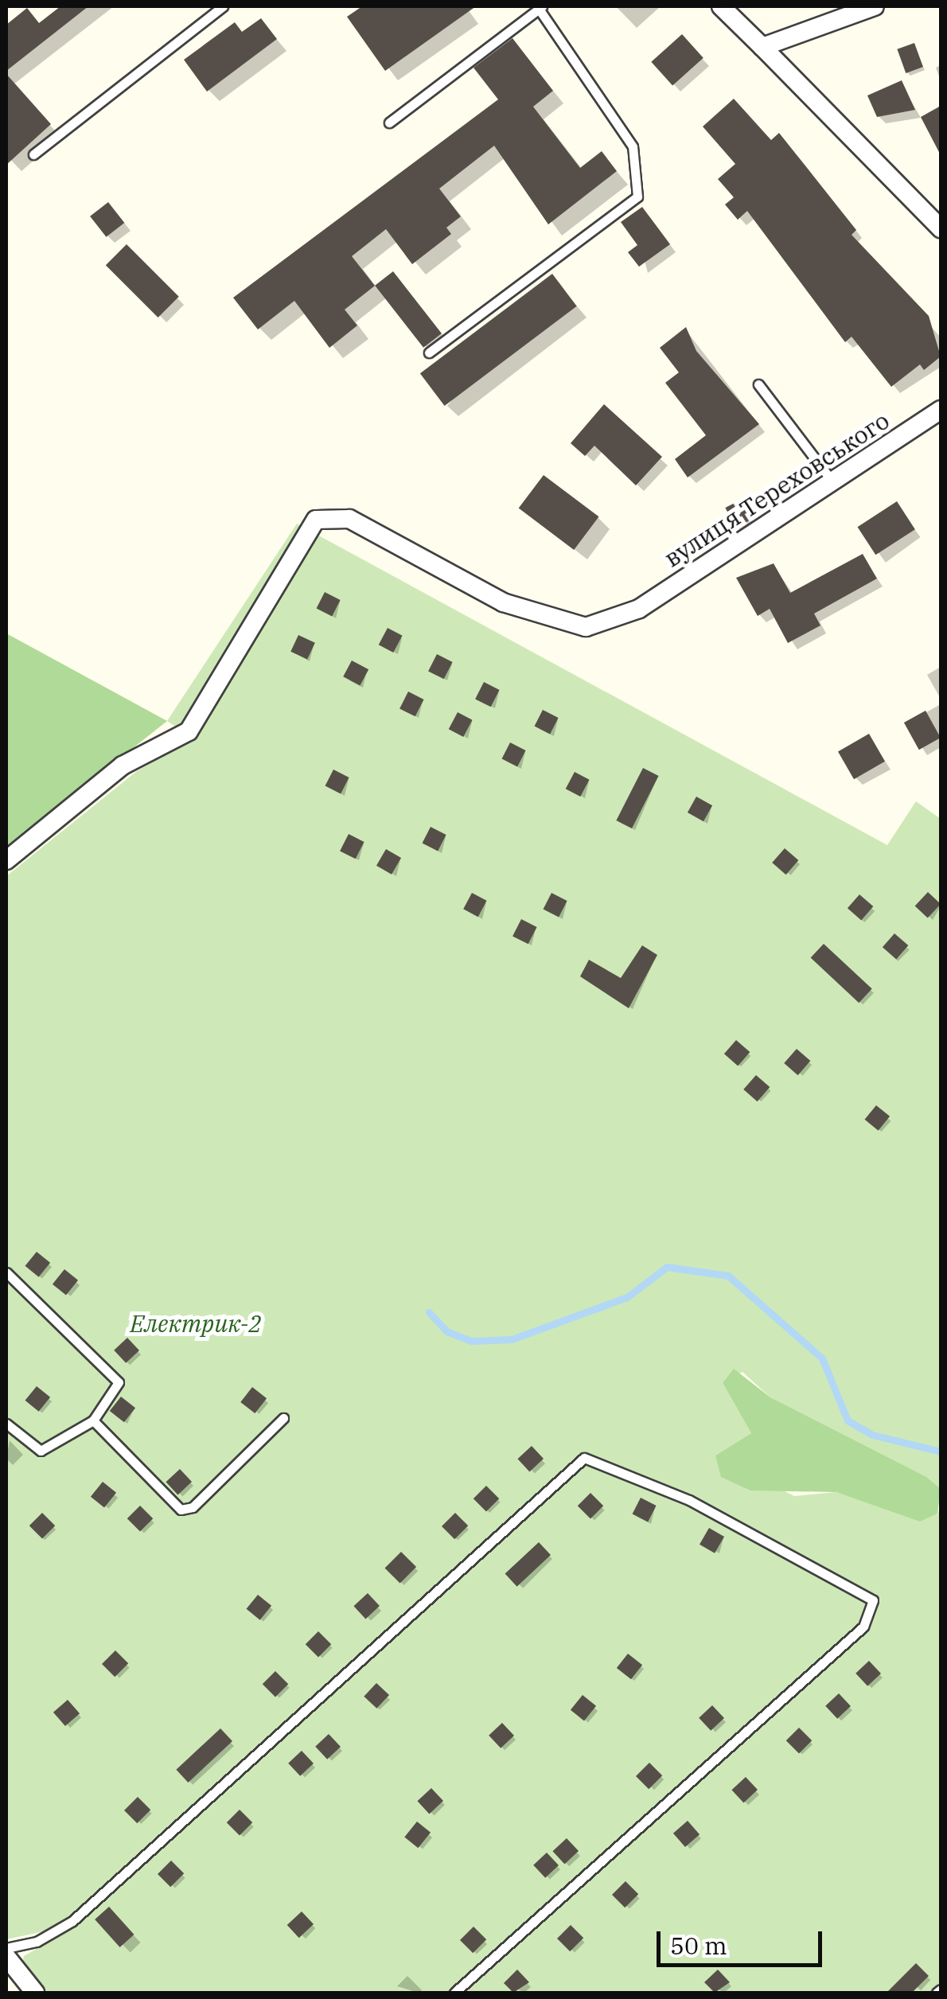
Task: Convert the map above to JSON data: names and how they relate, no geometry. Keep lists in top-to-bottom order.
{
  "streets": {
    "street": ["вулиця Тереховського"]
  },
  "parks": ["Електрик-2"],
  "scale_bar": "50 m"
}
